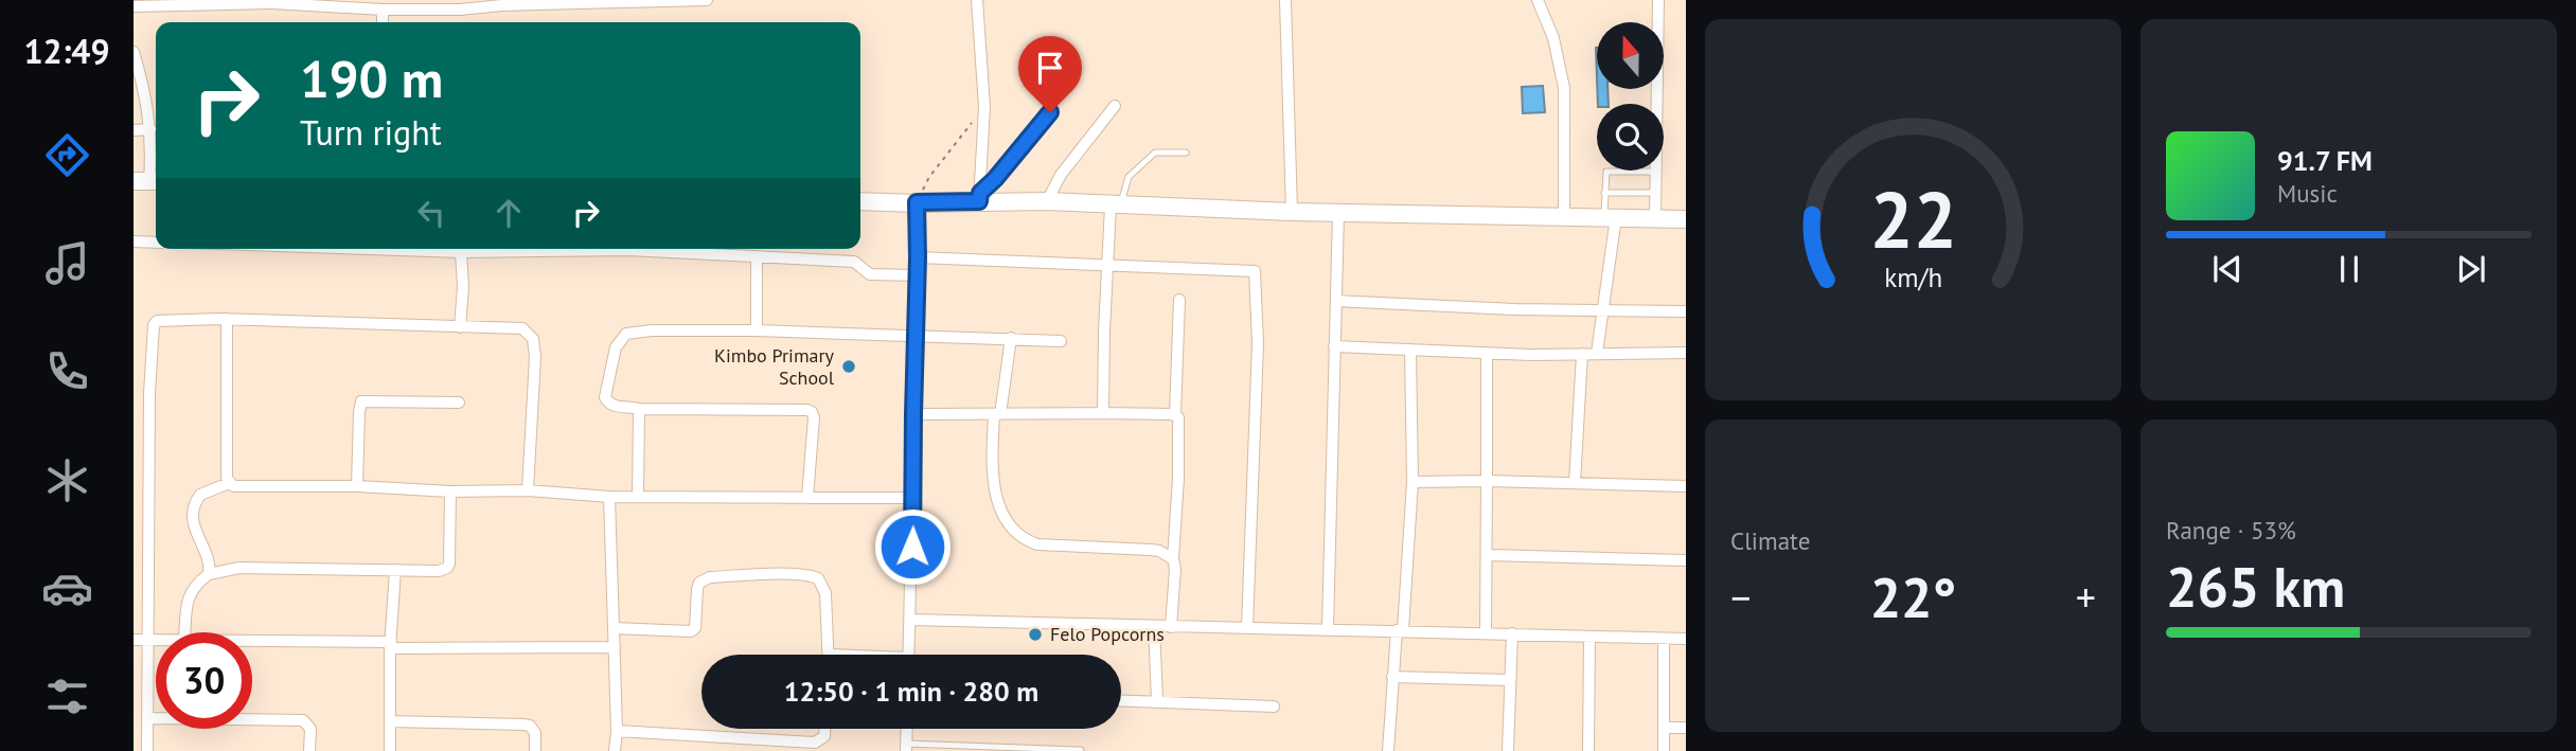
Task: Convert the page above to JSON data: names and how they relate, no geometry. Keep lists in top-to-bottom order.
{
  "places": ["Kimbo Primary School", "Felo Popcorns"],
  "north": "top",
  "page": {
    "tabs": "12:49",
    "turn": ["190 m", "Turn right"],
    "song": ["91.7 FM", "Music"],
    "tile": [
      "Climate",
      ["Range · 53%", "265 km"]
    ],
    "heat": ["−", "22°", "+"],
    "limit": "30",
    "trip": "12:50 · 1 min · 280 m",
    "gauge": ["22", "km/h"]
  }
}
